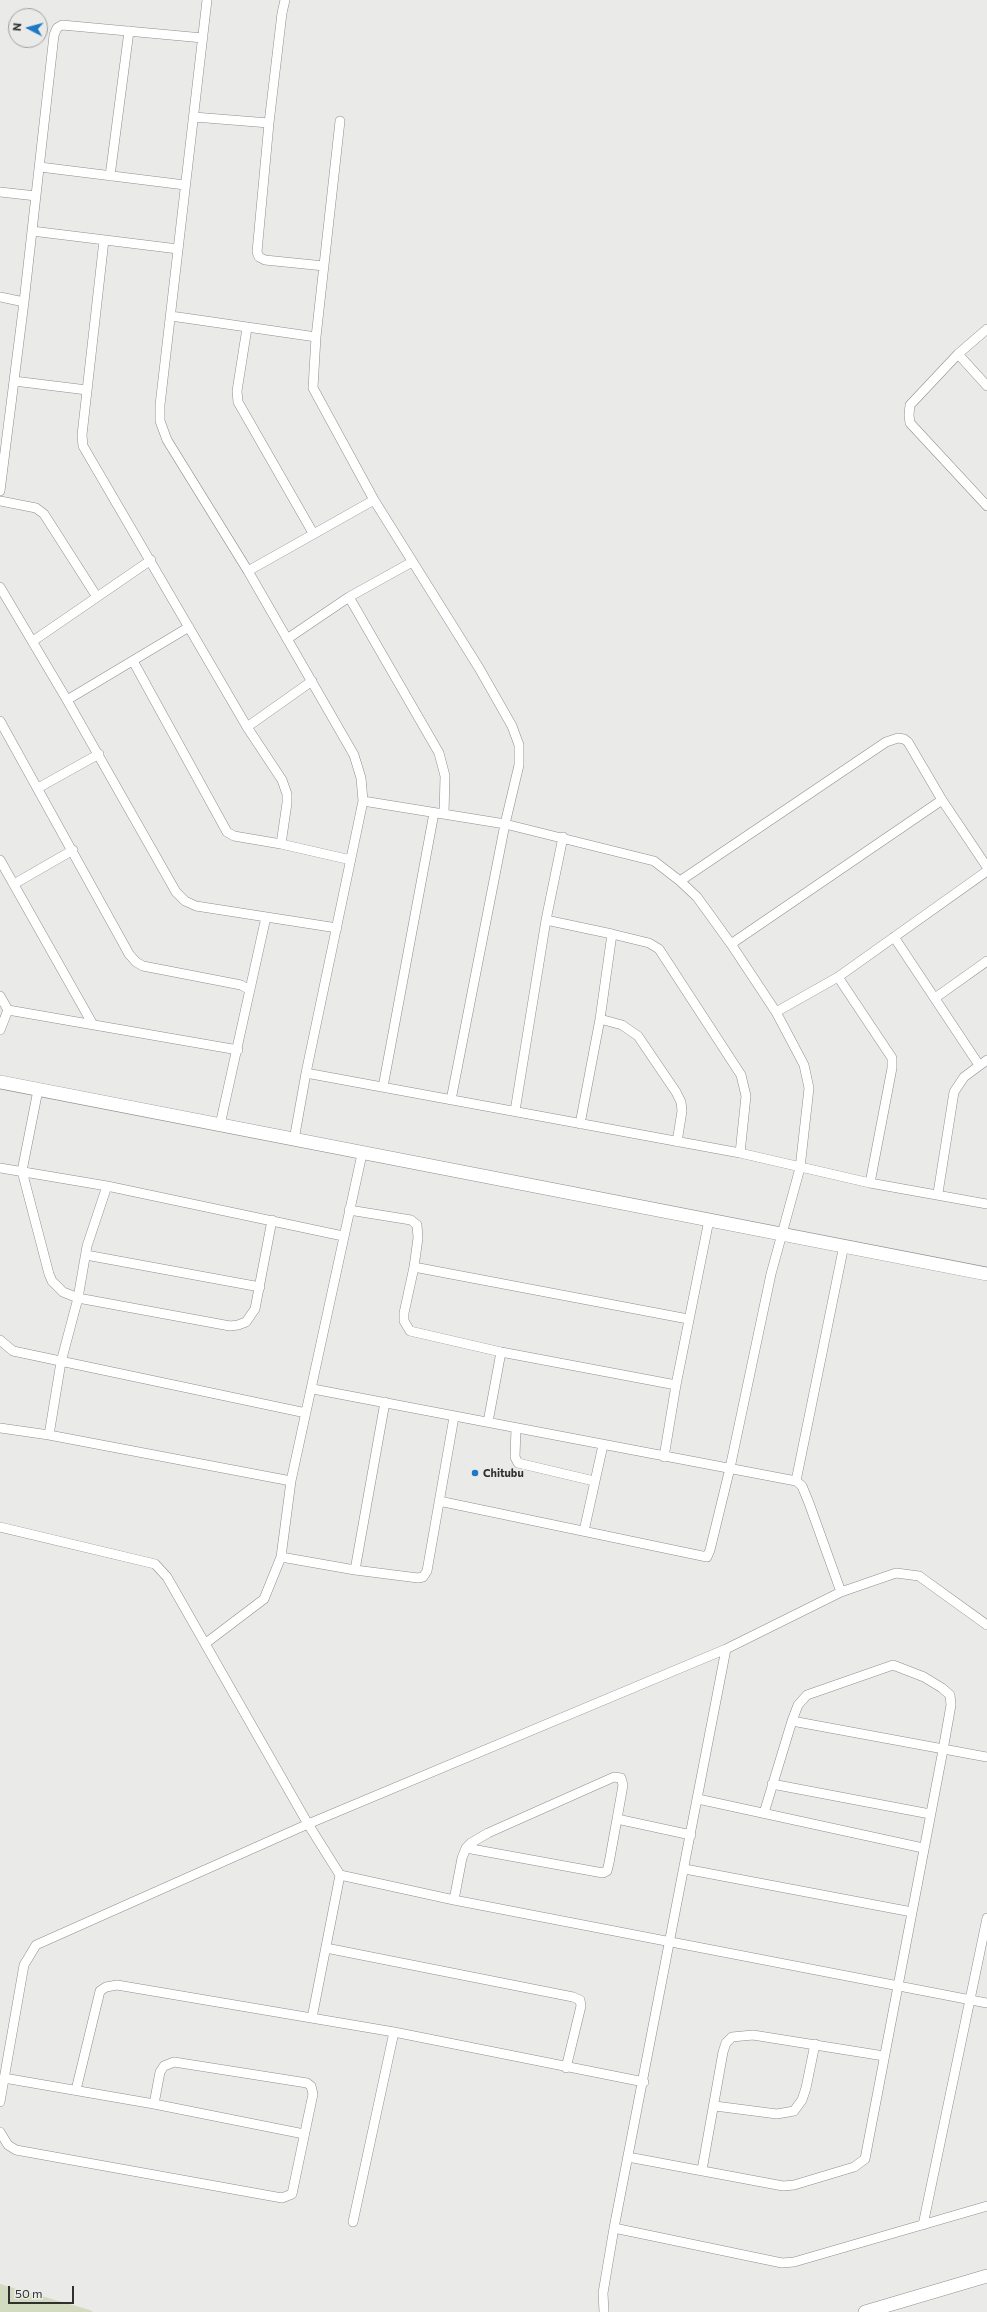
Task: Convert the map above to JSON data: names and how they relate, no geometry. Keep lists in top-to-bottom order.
{
  "places": ["Chitubu"],
  "scale_bar": "50 m",
  "north": "left"
}
